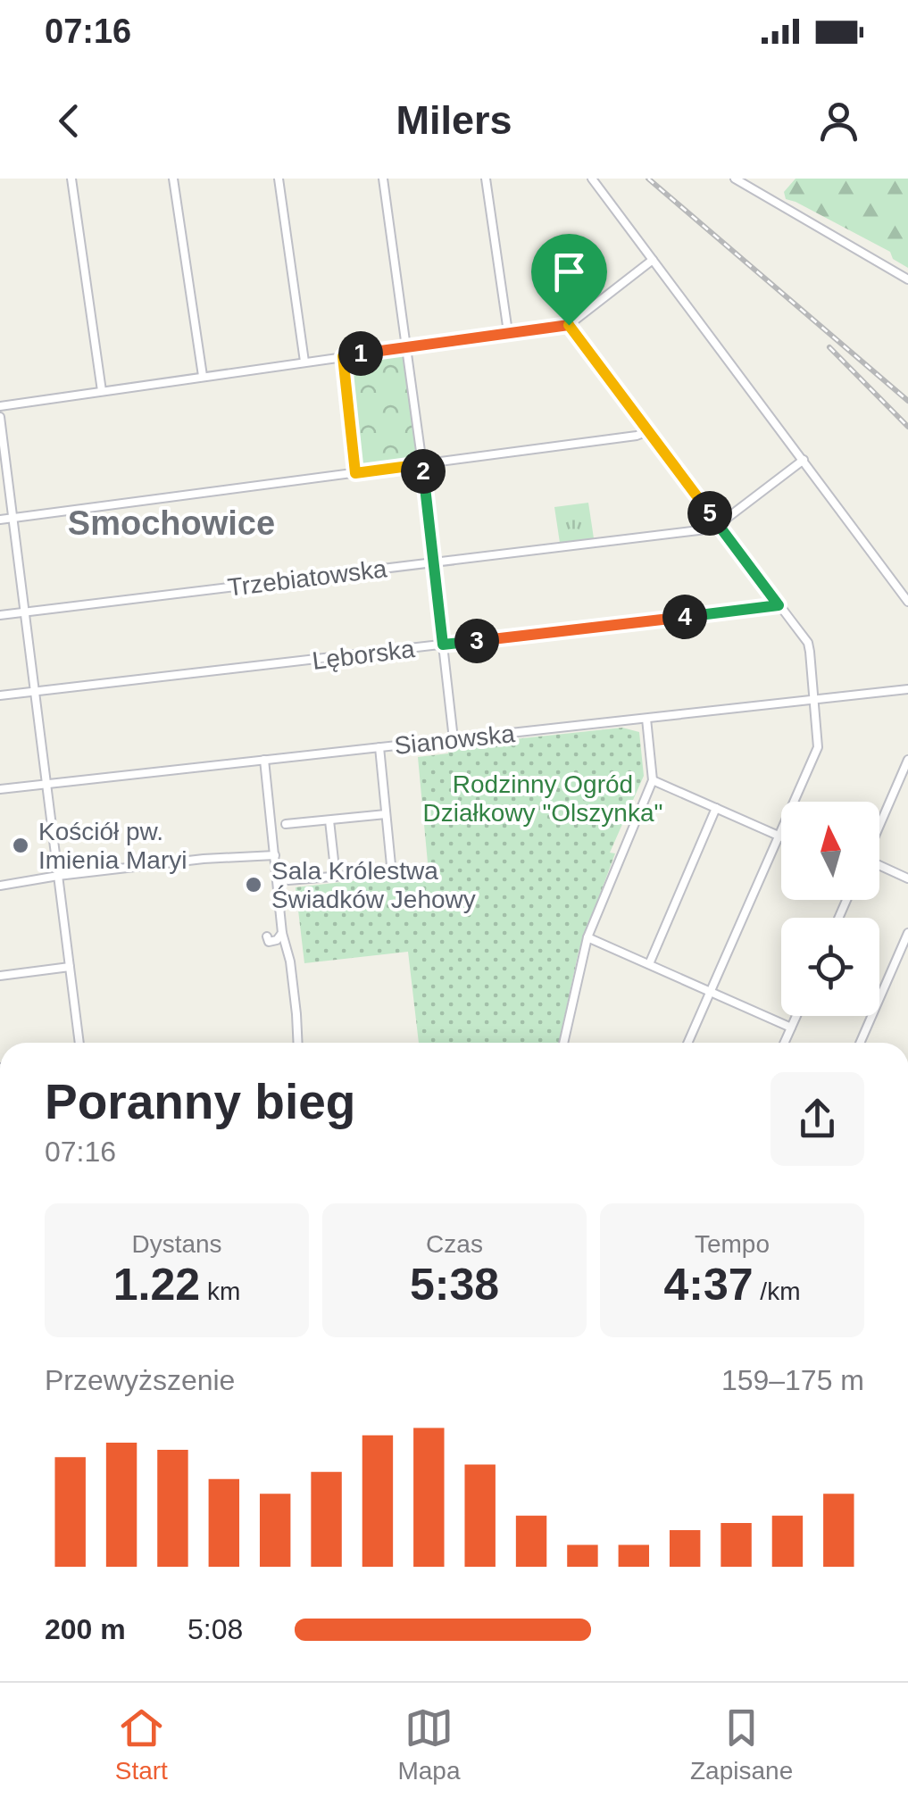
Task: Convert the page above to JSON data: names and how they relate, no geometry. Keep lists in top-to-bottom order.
{
  "streets": {
    "street": ["Trzebiatowska", "Lęborska", "Sianowska"]
  },
  "districts": ["Smochowice"],
  "parks": ["Rodzinny Ogród Działkowy \"Olszynka\""],
  "places": ["Kościół pw. Imienia Maryi", "Sala Królestwa Świadków Jehowy"],
  "north": "top",
  "page": {
    "status": "07:16",
    "header": "Milers",
    "pins": [
      "1",
      "2",
      "5",
      "4",
      "3"
    ],
    "heading": ["Poranny bieg", "07:16"],
    "stats": [
      ["Dystans", "1.22 km"],
      ["Czas", "5:38"],
      ["Tempo", "4:37 /km"]
    ],
    "chart": ["Przewyższenie", "159–175 m"],
    "list": [
      {
        "name": "200 m",
        "note": "5:08"
      }
    ],
    "tabs": ["Start", "Mapa", "Zapisane"]
  }
}
